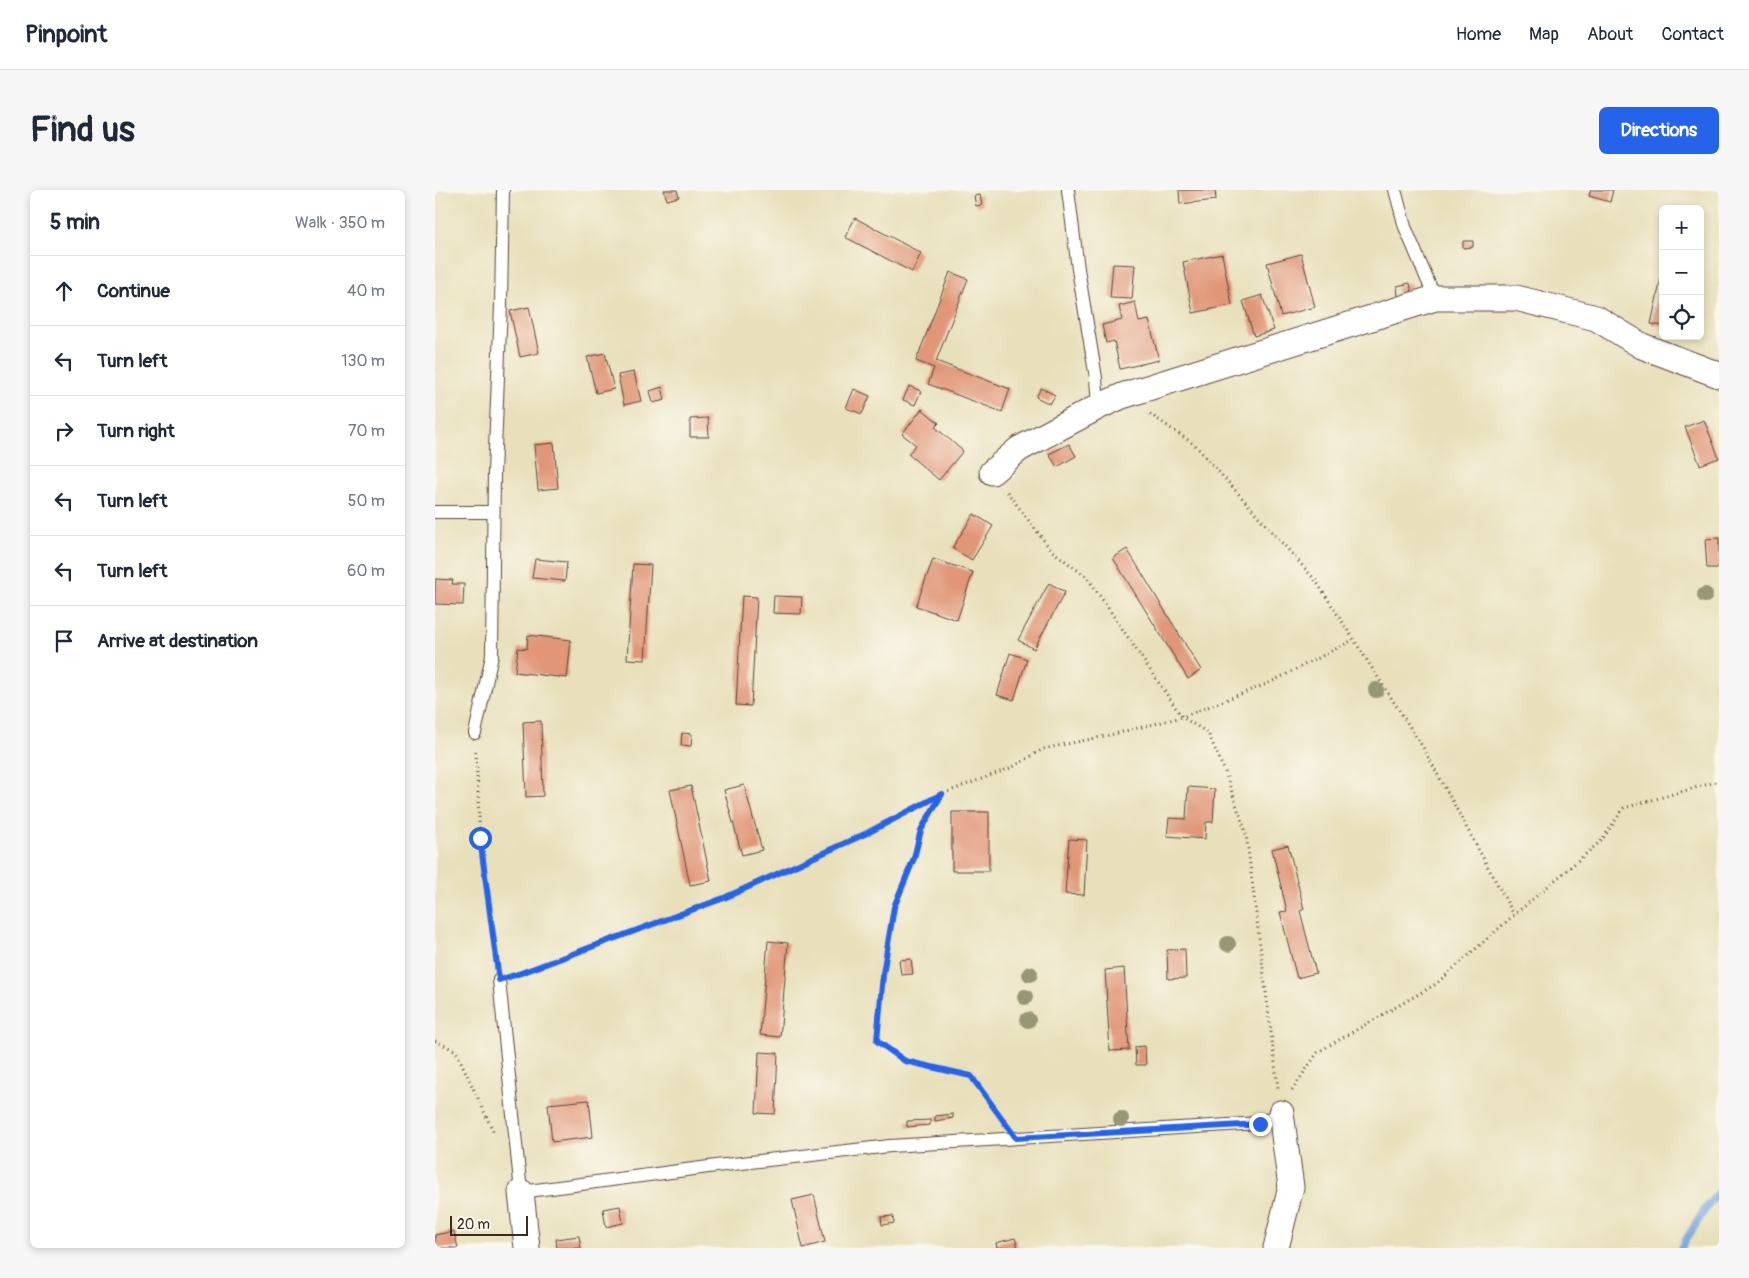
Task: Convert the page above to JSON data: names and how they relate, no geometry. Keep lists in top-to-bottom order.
{
  "scale_bar": "20 m",
  "page": {
    "header": "Pinpoint",
    "nav": [
      "Home",
      "Map",
      "About",
      "Contact"
    ],
    "buttons": "Directions",
    "title": "Find us",
    "heading": ["5 min", "Walk · 350 m"],
    "map_buttons": ["+", "−"],
    "list": [
      ["Continue", "40 m"],
      ["Turn left", "130 m"],
      ["Turn right", "70 m"],
      ["Turn left", "50 m"],
      ["Turn left", "60 m"],
      "Arrive at destination"
    ],
    "scale": "20 m"
  }
}
